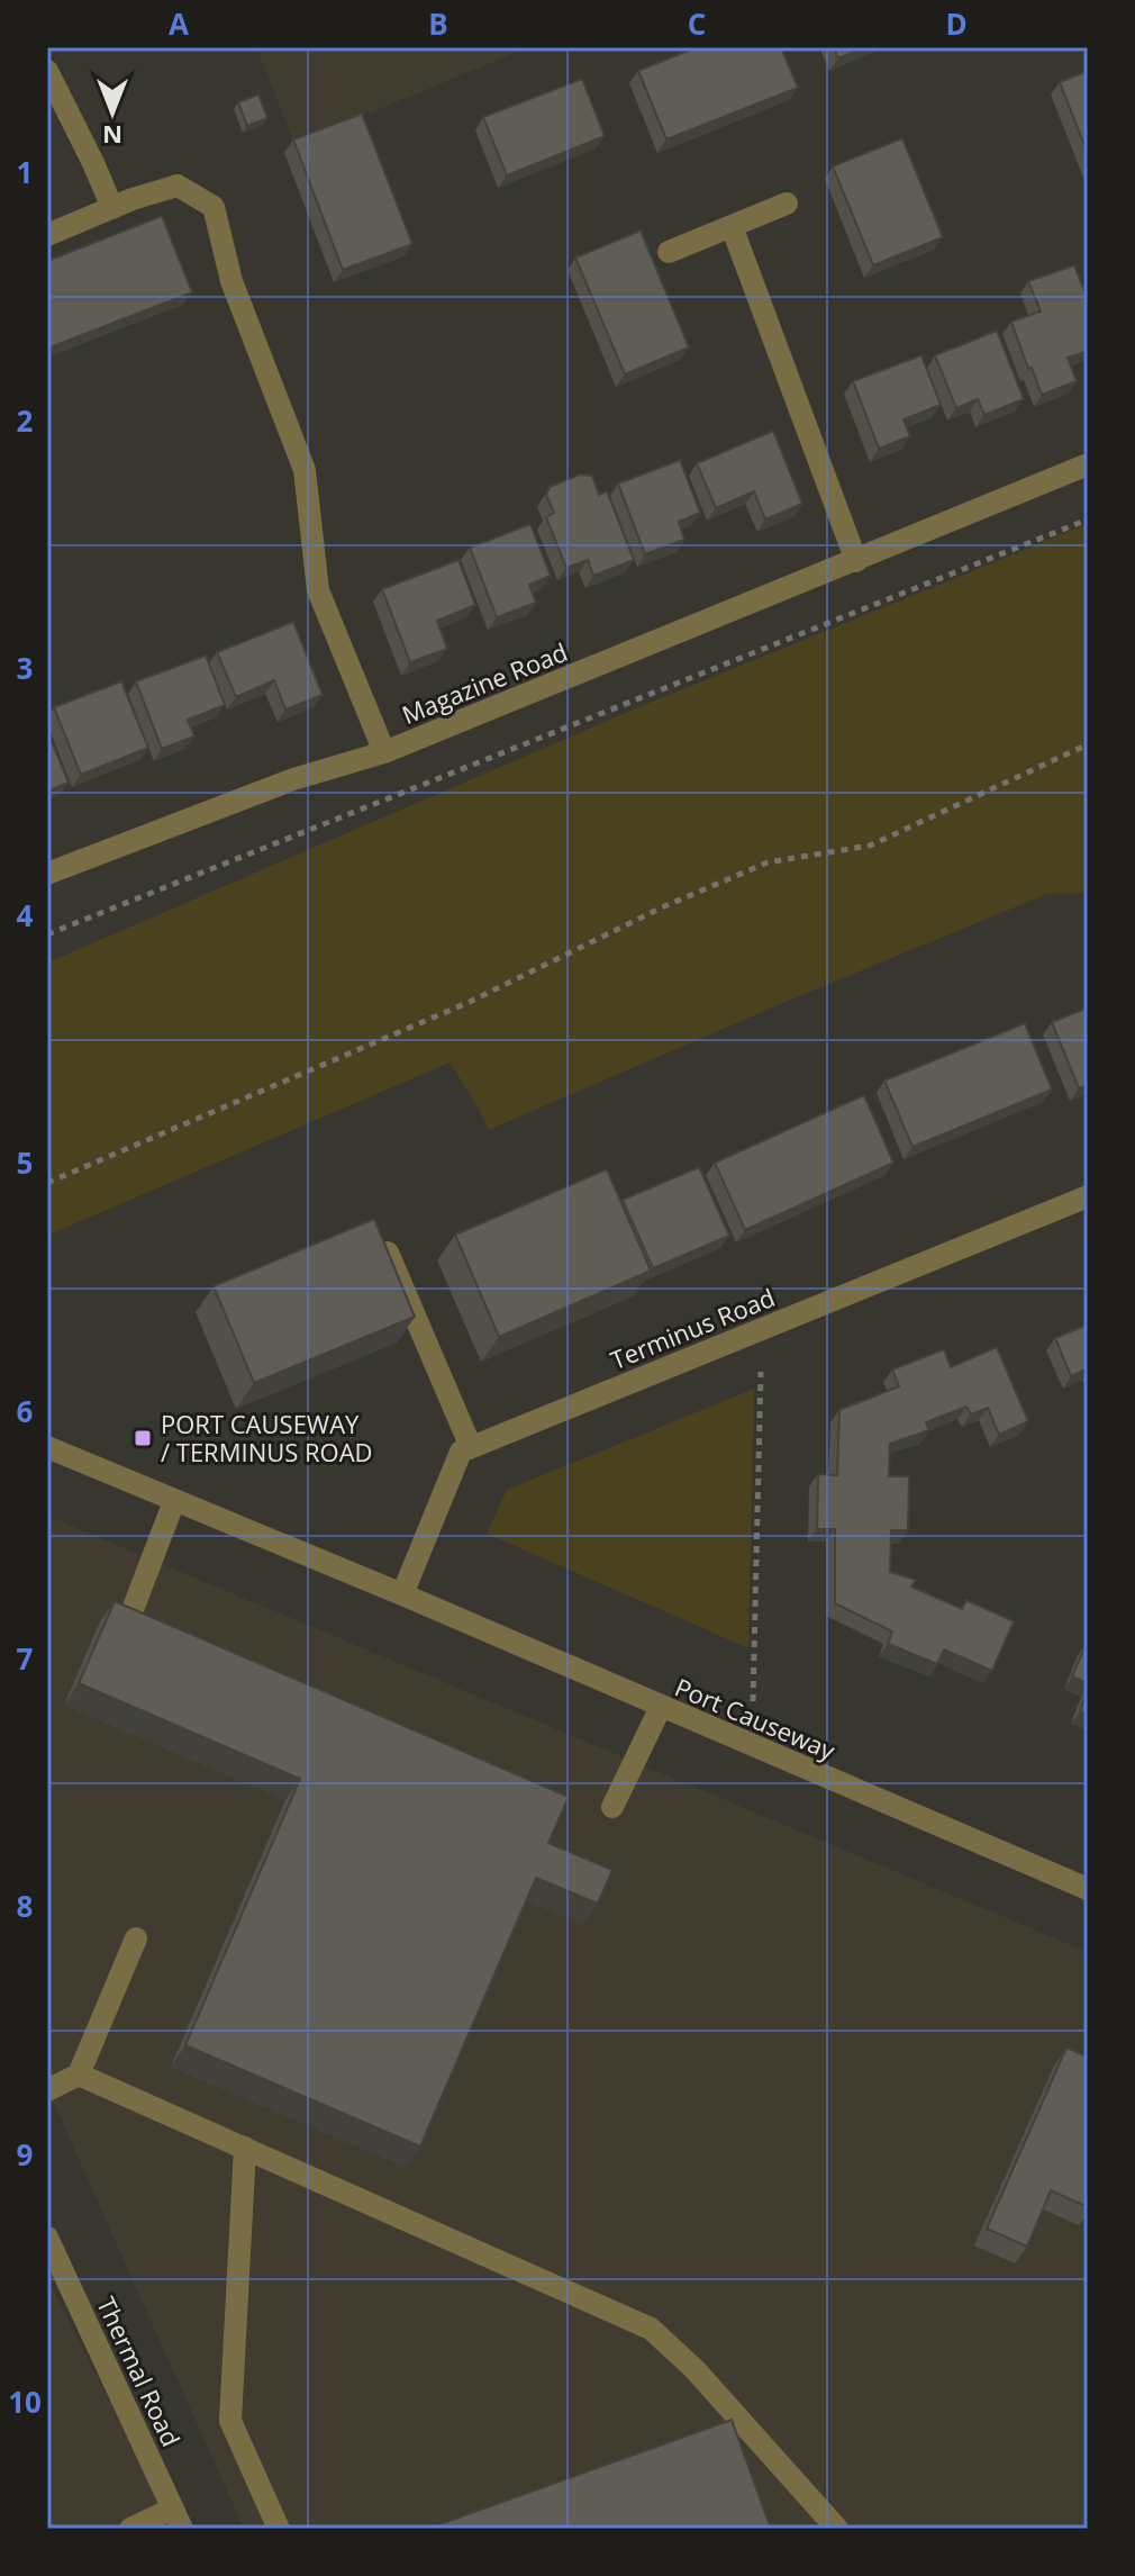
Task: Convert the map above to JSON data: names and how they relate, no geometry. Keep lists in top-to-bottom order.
{
  "streets": {
    "street": [
      "Magazine Road",
      "Terminus Road",
      "Port Causeway",
      "Thermal Road"
    ]
  },
  "places": {
    "transit": ["PORT CAUSEWAY / TERMINUS ROAD"]
  },
  "north": "bottom",
  "grid": {
    "columns": [
      "A",
      "B",
      "C",
      "D"
    ],
    "rows": [
      "1",
      "2",
      "3",
      "4",
      "5",
      "6",
      "7",
      "8",
      "9",
      "10"
    ]
  }
}
